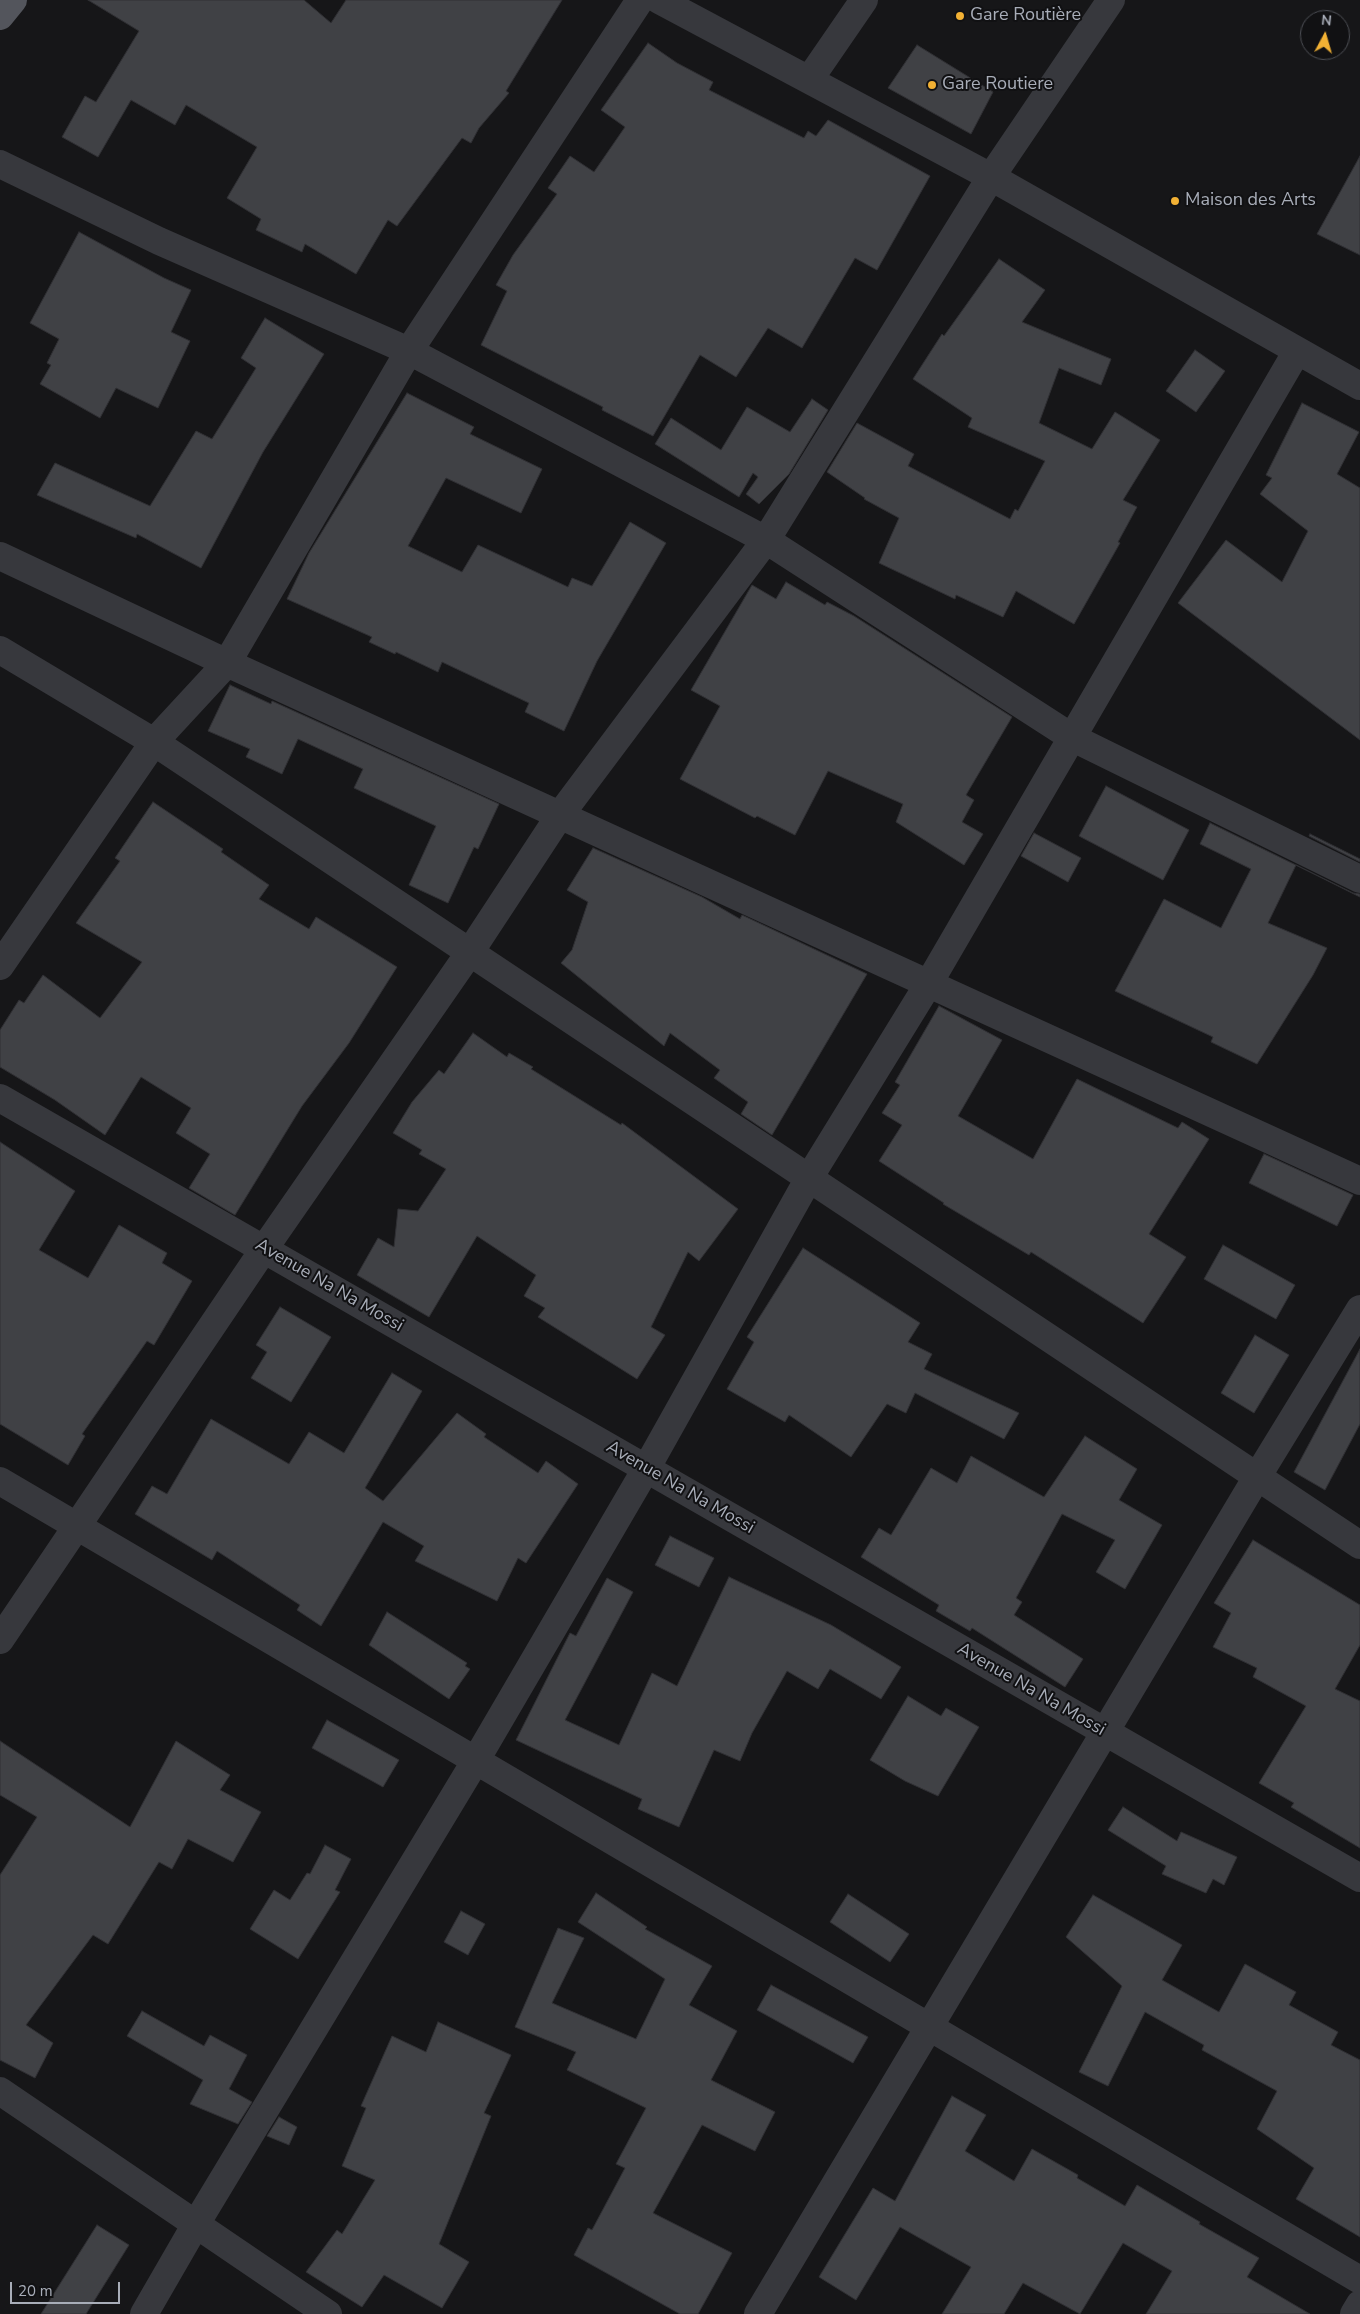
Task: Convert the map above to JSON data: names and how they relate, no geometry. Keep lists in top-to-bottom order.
{
  "streets": {
    "street": ["Avenue Na Na Mossi"]
  },
  "places": ["Gare Routière", "Gare Routiere", "Maison des Arts"],
  "scale_bar": "20 m",
  "north": "top"
}
